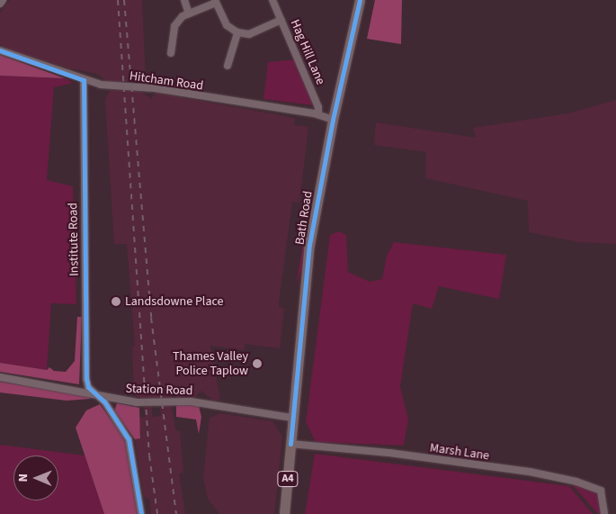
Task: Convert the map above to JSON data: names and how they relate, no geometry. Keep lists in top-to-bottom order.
{
  "streets": {
    "main road": ["Bath Road", "A4"],
    "street": [
      "Hag Hill Lane",
      "Hitcham Road",
      "Institute Road",
      "Station Road",
      "Marsh Lane"
    ]
  },
  "crossings": [
    ["Hag Hill Lane", "Hitcham Road"],
    ["Hitcham Road", "Bath Road"],
    ["Hitcham Road", "Institute Road"],
    ["Bath Road", "Station Road"],
    ["Bath Road", "Marsh Lane"],
    ["Institute Road", "Station Road"]
  ],
  "places": ["Landsdowne Place", "Thames Valley Police Taplow"],
  "north": "left"
}
